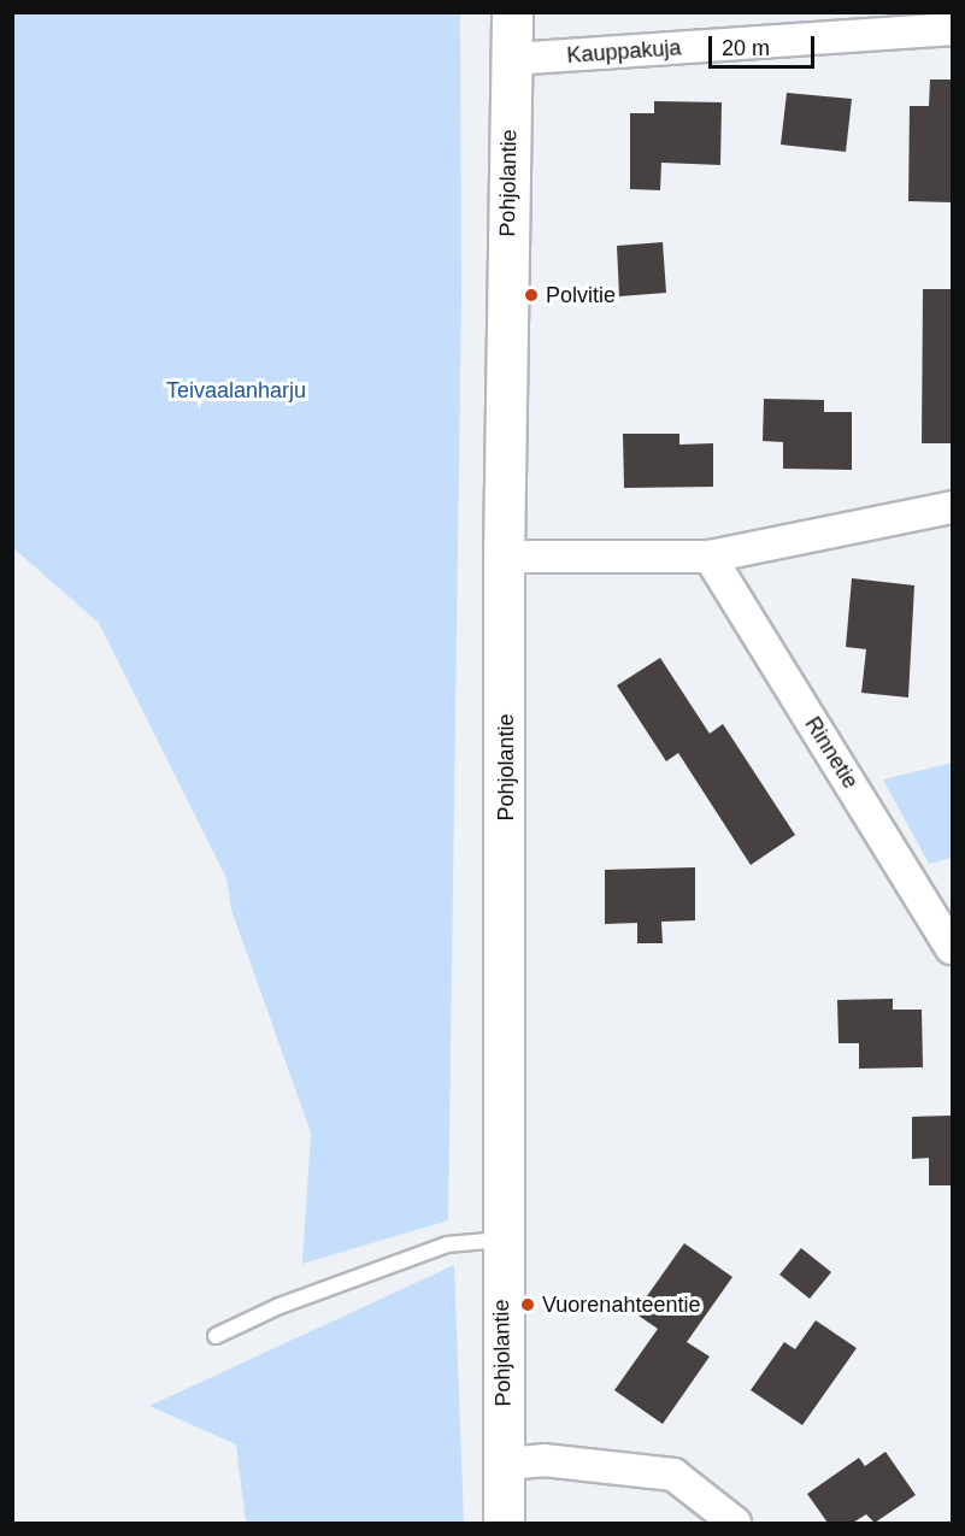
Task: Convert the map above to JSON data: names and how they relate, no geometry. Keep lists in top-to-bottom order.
{
  "streets": {
    "main road": ["Pohjolantie"],
    "street": ["Kauppakuja", "Rinnetie"]
  },
  "crossings": [
    ["Kauppakuja", "Pohjolantie"]
  ],
  "parks": ["Teivaalanharju"],
  "places": ["Polvitie", "Vuorenahteentie"],
  "scale_bar": "20 m"
}
